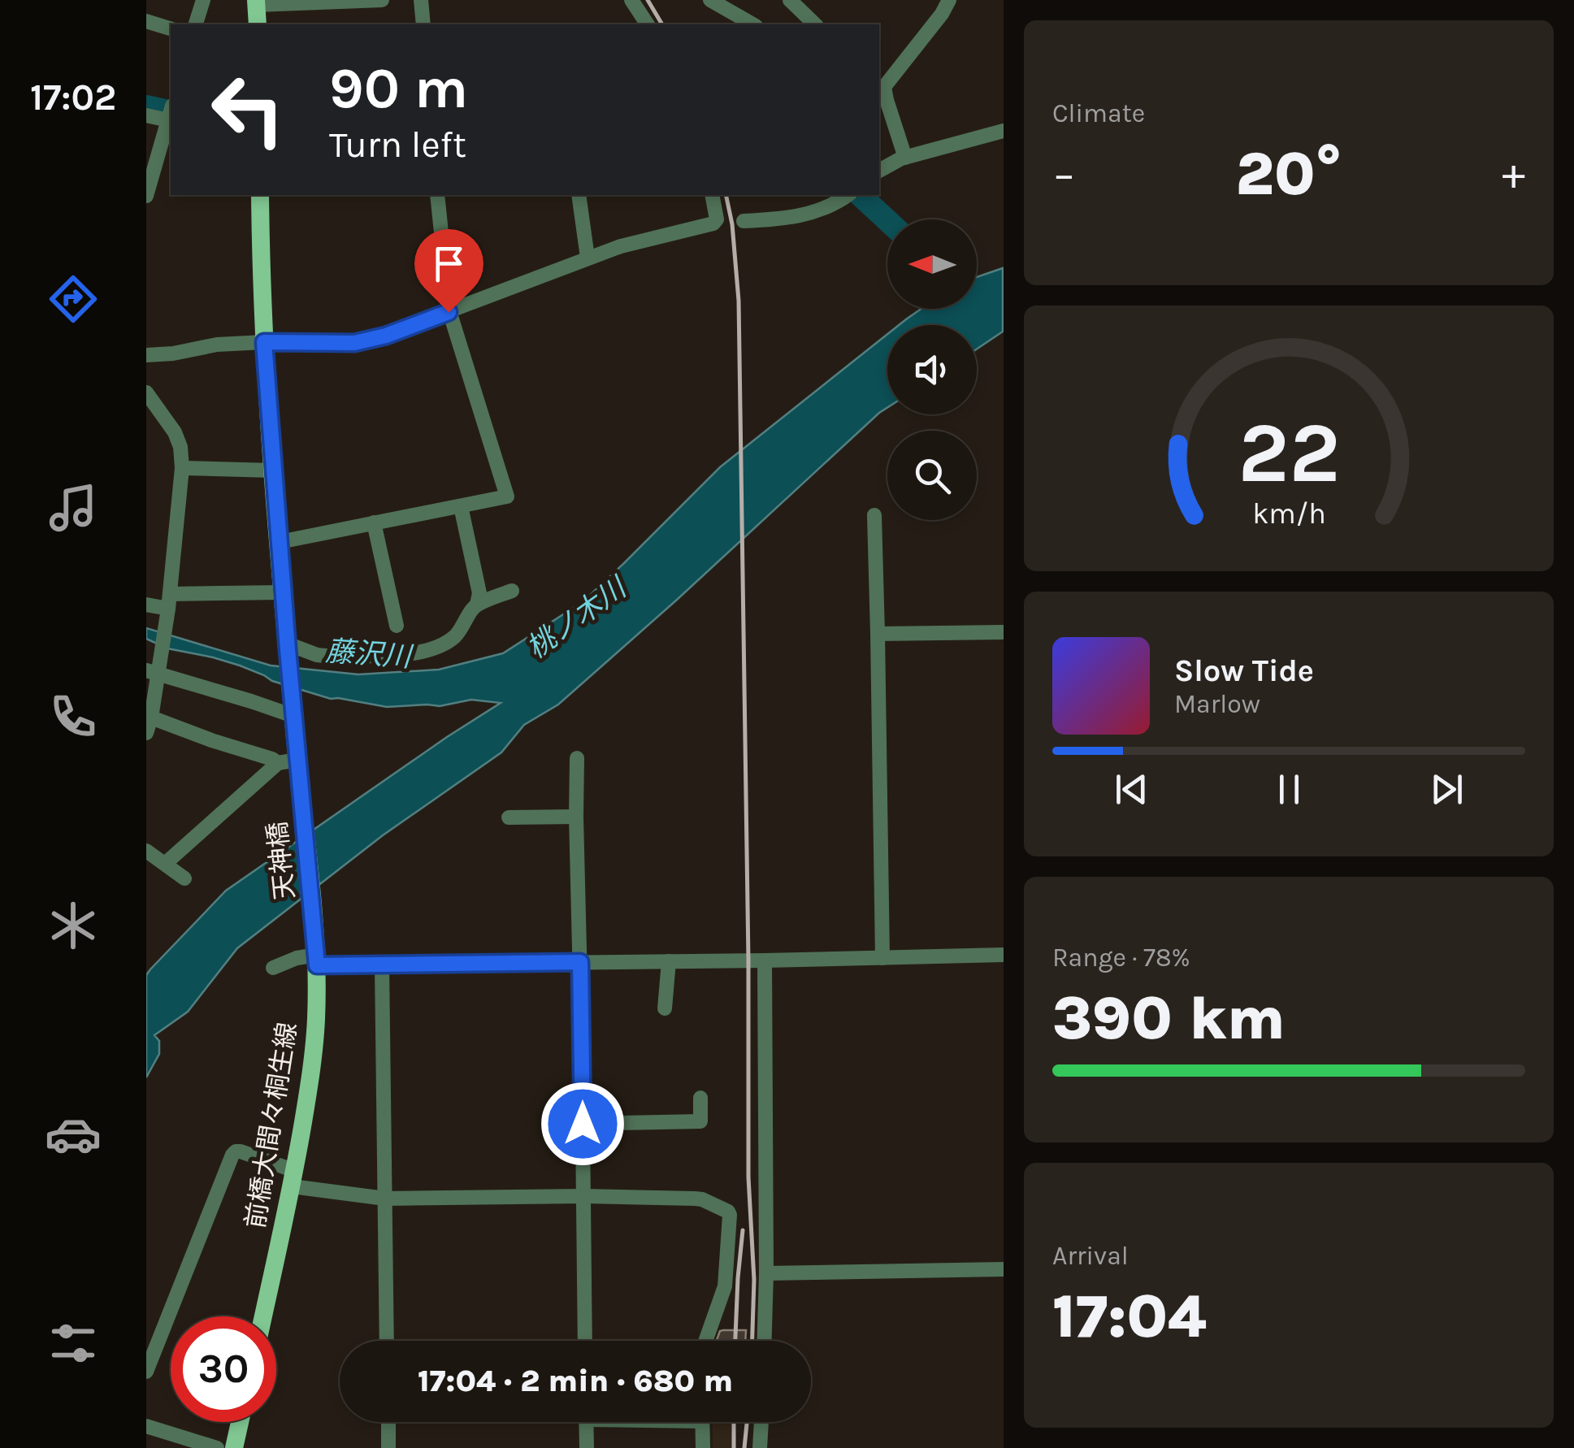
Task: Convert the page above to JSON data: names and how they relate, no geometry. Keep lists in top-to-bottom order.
{
  "streets": {
    "main road": ["天神橋", "前橋大間々桐生線"]
  },
  "crossings": [
    ["天神橋", "前橋大間々桐生線"]
  ],
  "water": ["桃ノ木川", "藤沢川"],
  "north": "left",
  "page": {
    "tabs": "17:02",
    "tile": [
      "Climate",
      ["Range · 78%", "390 km"],
      ["Arrival", "17:04"]
    ],
    "turn": ["90 m", "Turn left"],
    "heat": ["−", "20°", "+"],
    "song": ["Slow Tide", "Marlow"],
    "limit": "30",
    "trip": "17:04 · 2 min · 680 m",
    "gauge": ["22", "km/h"]
  }
}
